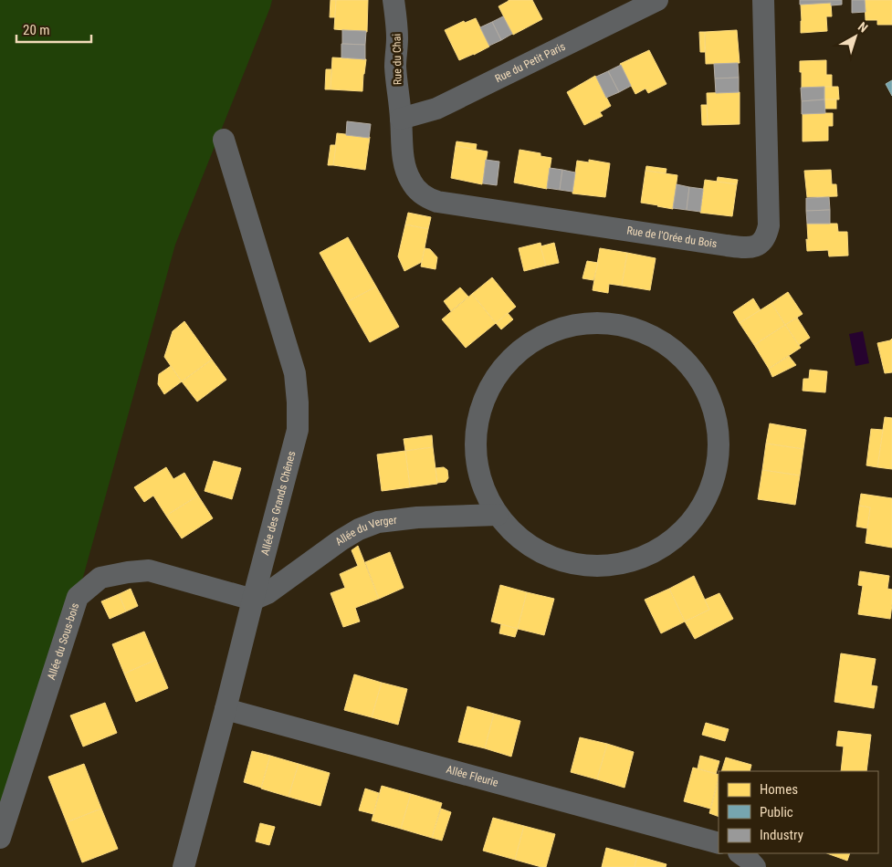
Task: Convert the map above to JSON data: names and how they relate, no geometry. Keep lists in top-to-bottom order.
{
  "streets": {
    "street": [
      "Rue du Chai",
      "Rue du Petit Paris",
      "Rue de l'Orée du Bois",
      "Allée des Grands Chênes",
      "Allée du Verger",
      "Allée du Sous-bois",
      "Allée Fleurie"
    ]
  },
  "crossings": [
    ["Rue du Chai", "Rue du Petit Paris"],
    ["Rue du Chai", "Rue de l'Orée du Bois"],
    ["Rue du Petit Paris", "Rue de l'Orée du Bois"],
    ["Allée des Grands Chênes", "Allée du Verger"],
    ["Allée des Grands Chênes", "Allée du Sous-bois"],
    ["Allée des Grands Chênes", "Allée Fleurie"],
    ["Allée du Verger", "Allée du Sous-bois"]
  ],
  "legend": ["Homes", "Public", "Industry"],
  "scale_bar": "20 m",
  "north": "top right"
}
